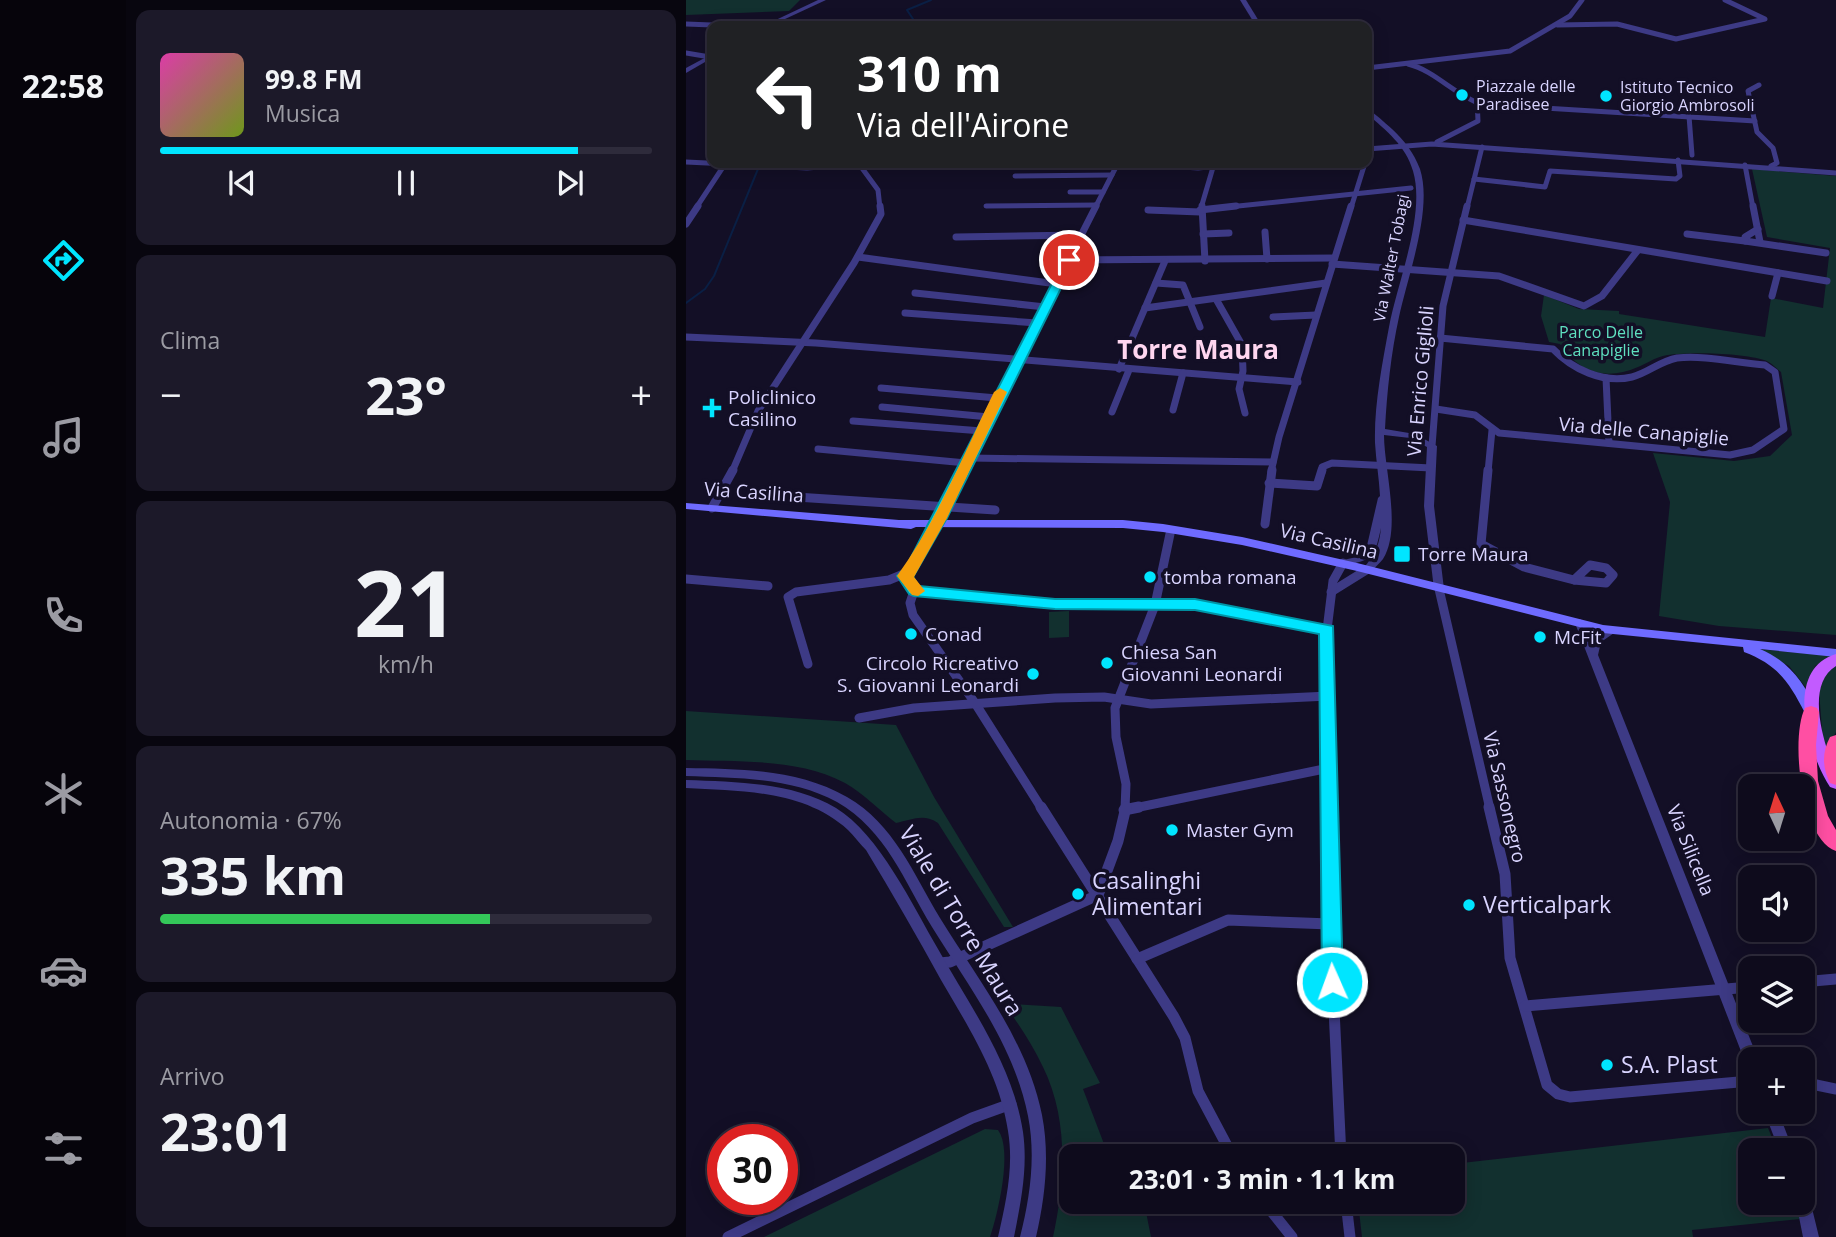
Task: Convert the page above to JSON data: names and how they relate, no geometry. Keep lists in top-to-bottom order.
{
  "streets": {
    "main road": ["Via Casilina"],
    "street": [
      "Via Walter Tobagi",
      "Via Enrico Giglioli",
      "Via delle Canapiglie",
      "Via Sassonegro",
      "Via Silicella",
      "Viale di Torre Maura"
    ]
  },
  "crossings": [
    ["Via Walter Tobagi", "Via Casilina"],
    ["Via Enrico Giglioli", "Via delle Canapiglie"],
    ["Via Enrico Giglioli", "Via Casilina"],
    ["Via Enrico Giglioli", "Via Sassonegro"],
    ["Via Casilina", "Via Sassonegro"],
    ["Via Casilina", "Via Silicella"]
  ],
  "districts": ["Torre Maura"],
  "parks": ["Parco Delle Canapiglie"],
  "places": {
    "other": [
      "Piazzale delle Paradisee",
      "Istituto Tecnico Giorgio Ambrosoli",
      "tomba romana",
      "Conad",
      "McFit",
      "Chiesa San Giovanni Leonardi",
      "Circolo Ricreativo S. Giovanni Leonardi",
      "Master Gym",
      "Casalinghi Alimentari",
      "Verticalpark",
      "S.A. Plast"
    ],
    "health": ["Policlinico Casilino"],
    "transit": ["Torre Maura"]
  },
  "north": "top",
  "page": {
    "tabs": "22:58",
    "turn": ["310 m", "Via dell'Airone"],
    "song": ["99.8 FM", "Musica"],
    "tile": [
      "Clima",
      ["21", "km/h"],
      ["Autonomia · 67%", "335 km"],
      ["Arrivo", "23:01"]
    ],
    "heat": ["−", "23°", "+"],
    "map_buttons": ["+", "−"],
    "limit": "30",
    "trip": "23:01 · 3 min · 1.1 km"
  }
}
